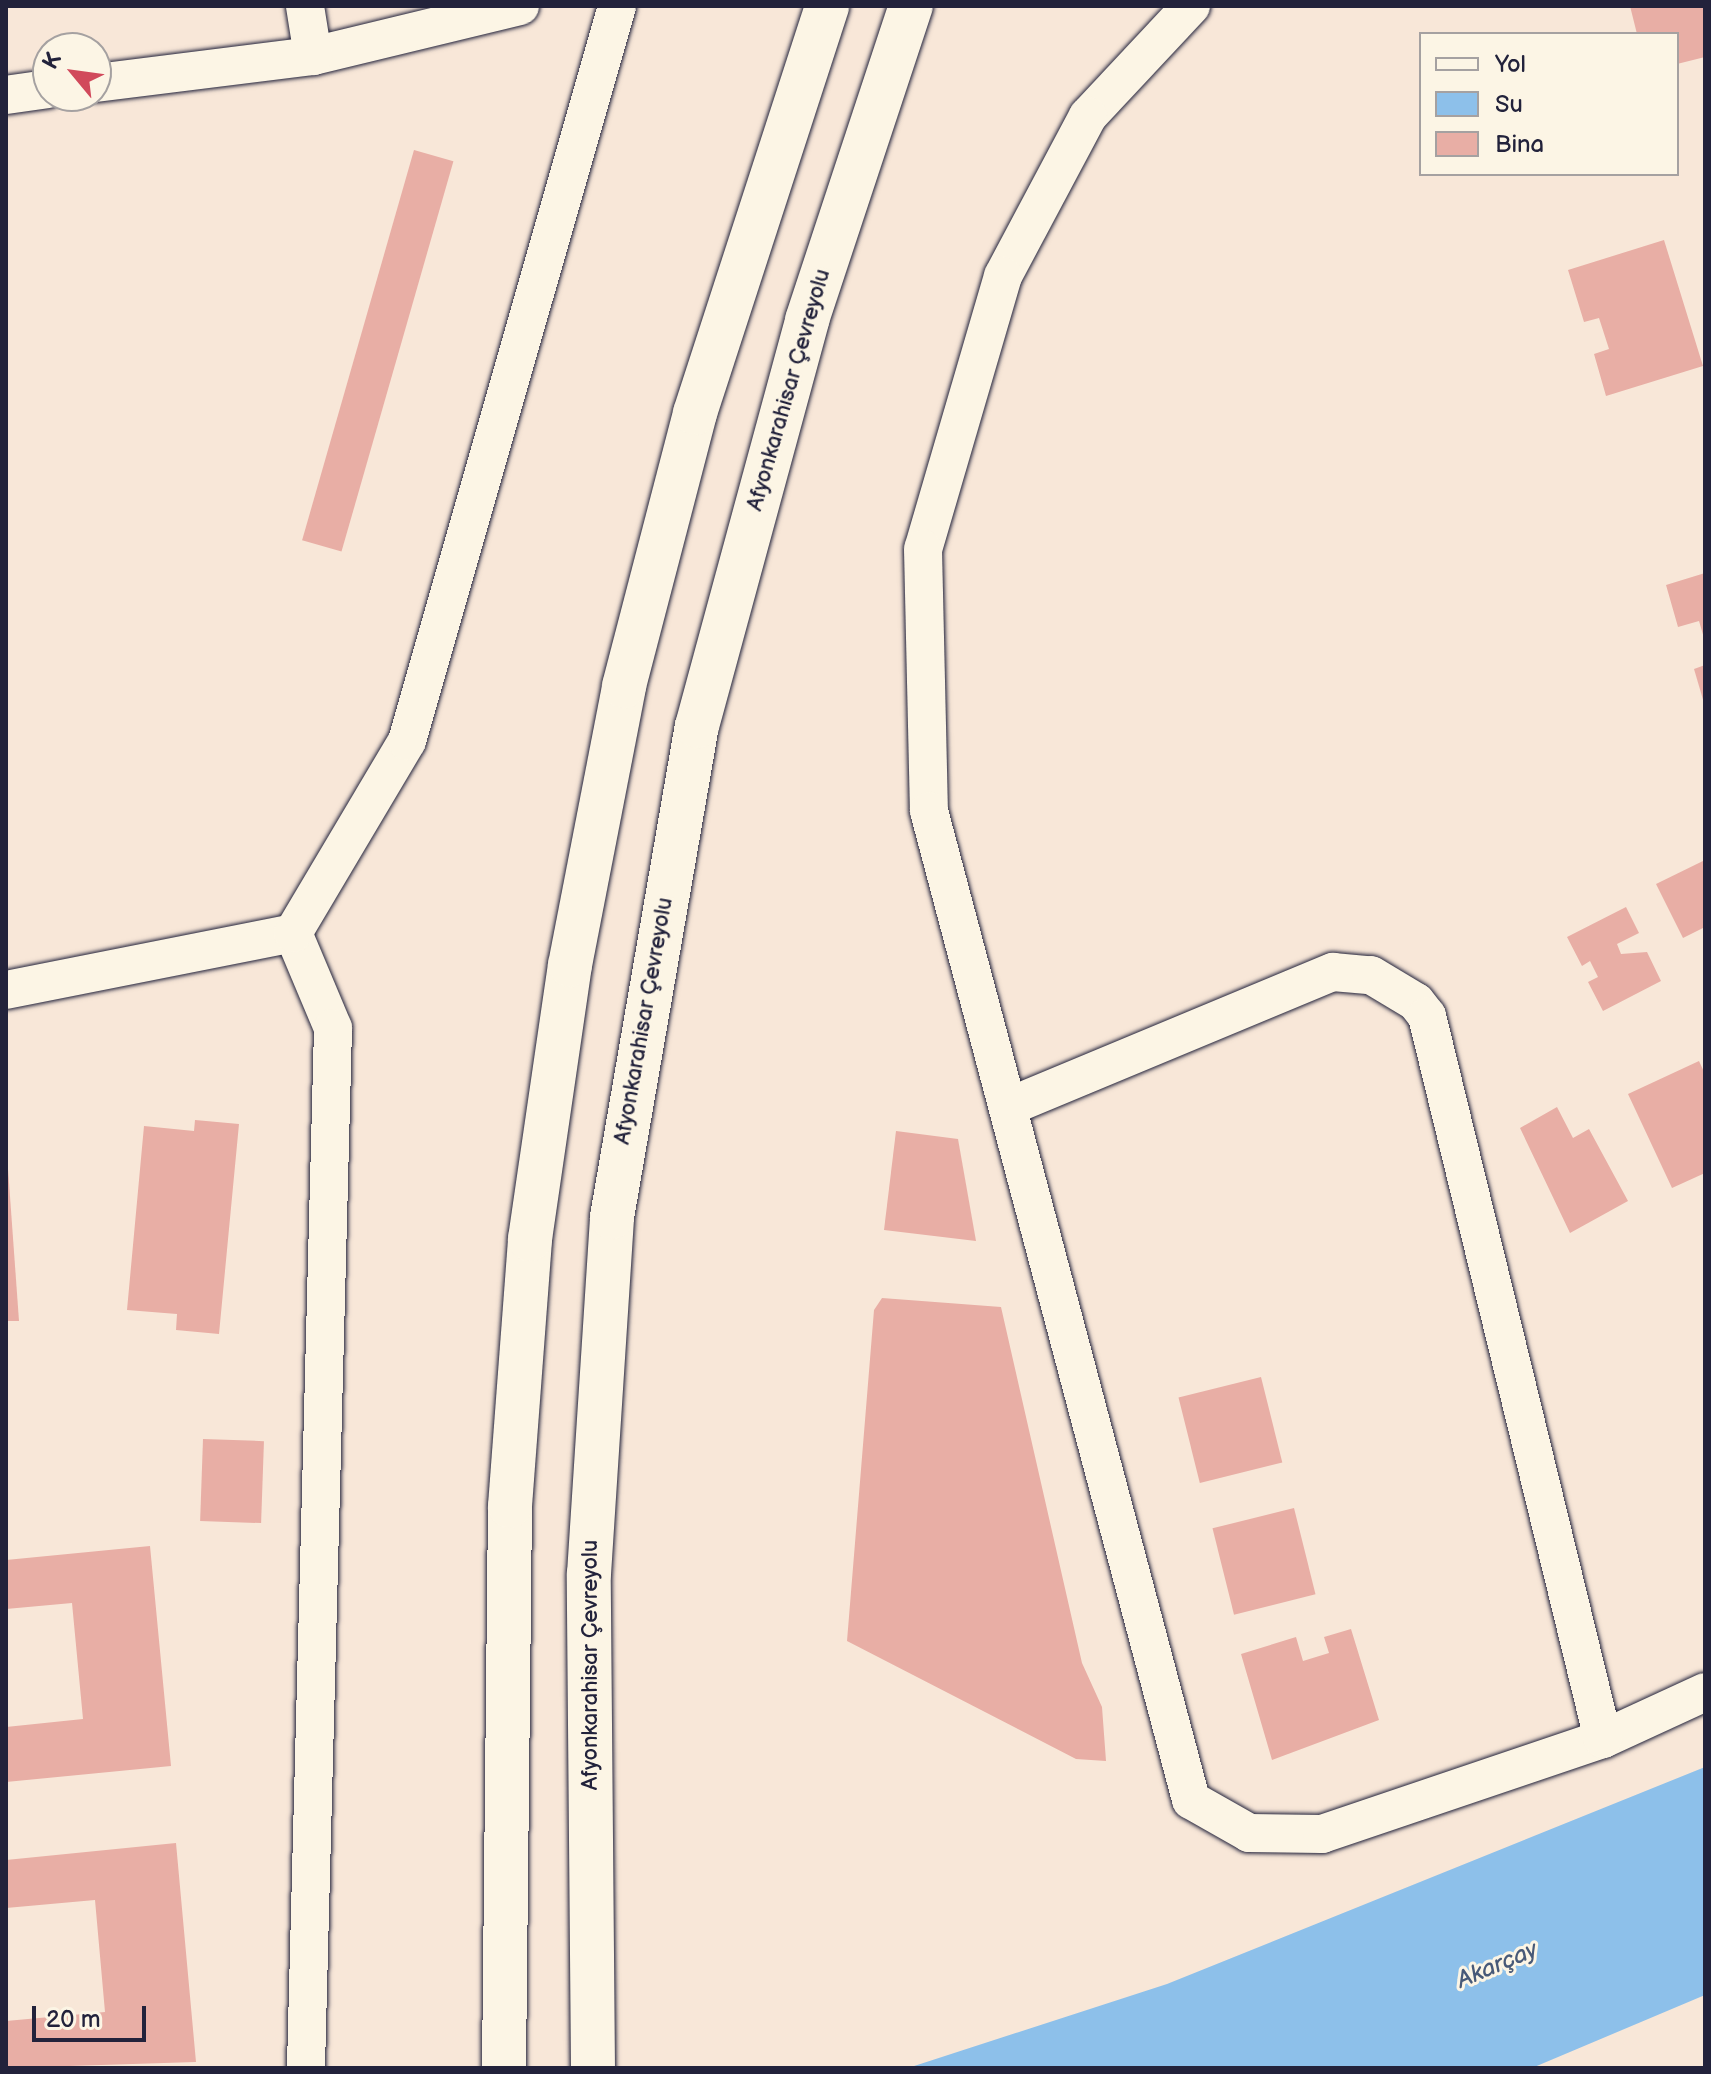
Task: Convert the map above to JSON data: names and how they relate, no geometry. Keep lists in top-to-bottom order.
{
  "streets": {
    "highway": ["Afyonkarahisar Çevreyolu"]
  },
  "water": ["Akarçay"],
  "legend": ["Yol", "Su", "Bina"],
  "scale_bar": "20 m",
  "north": "top left"
}
